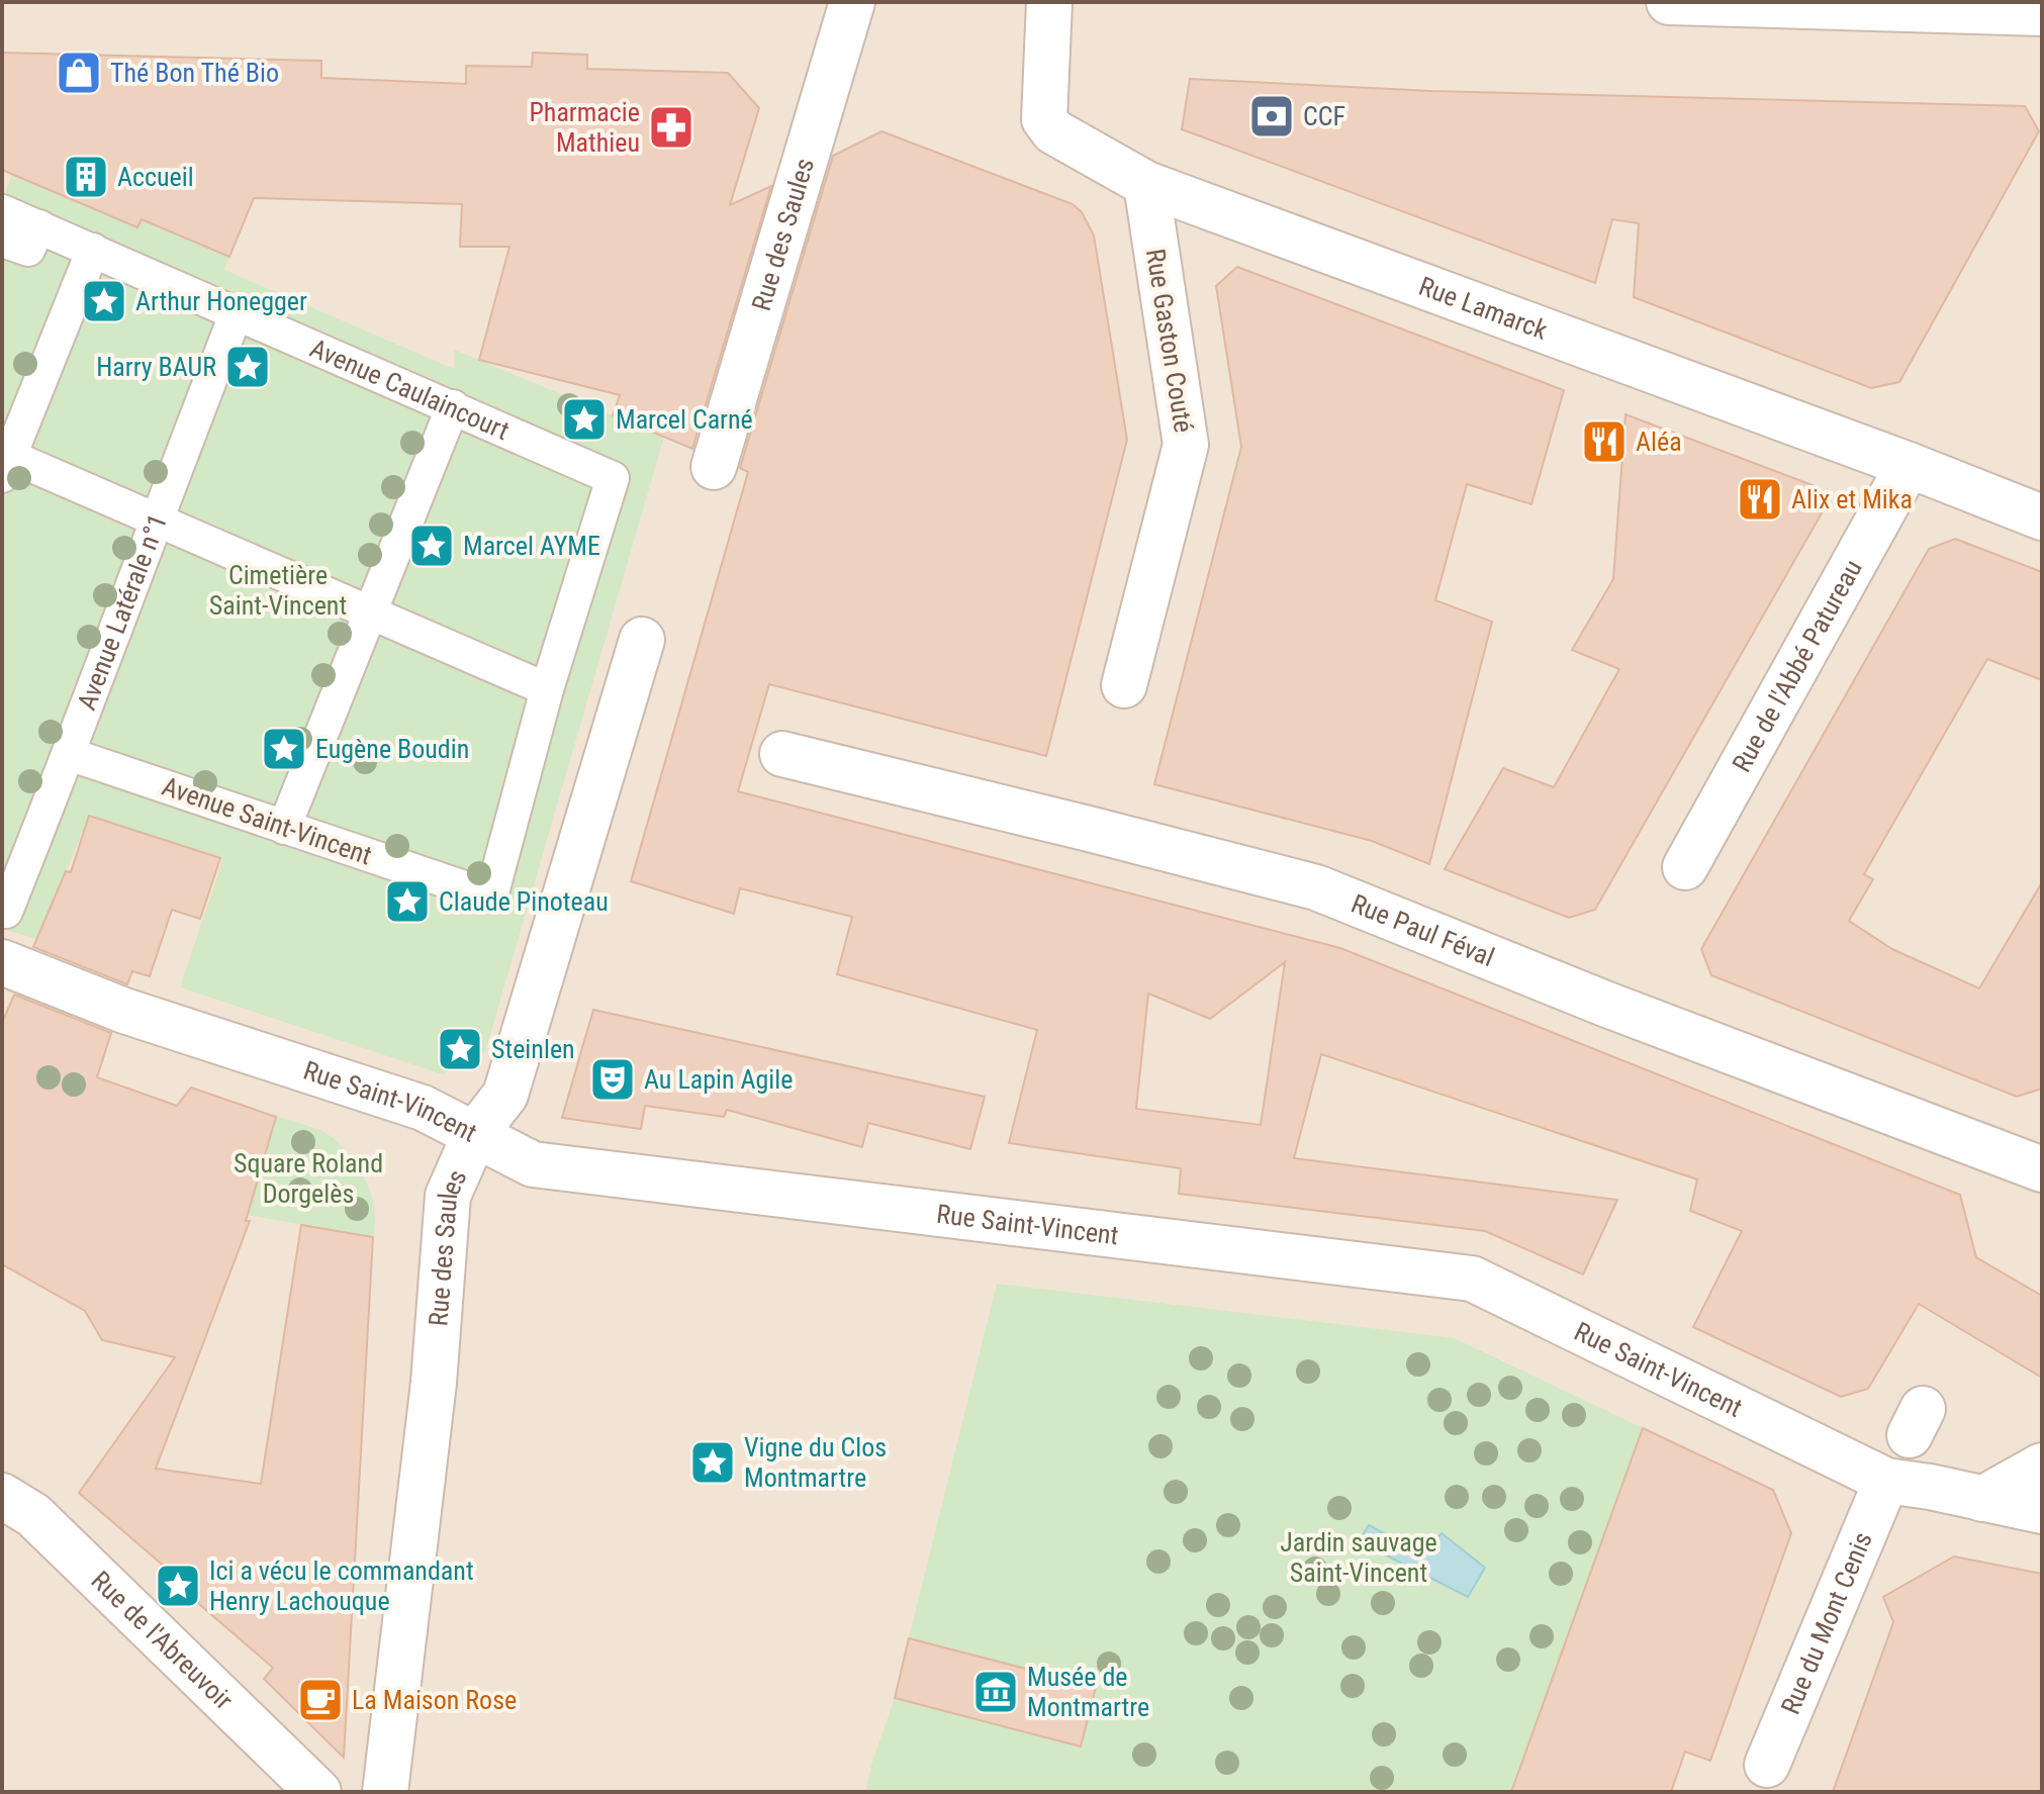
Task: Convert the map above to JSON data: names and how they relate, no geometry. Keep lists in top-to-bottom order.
{
  "streets": {
    "street": [
      "Rue des Saules",
      "Rue Lamarck",
      "Rue Gaston Couté",
      "Rue de l'Abbé Patureau",
      "Rue Paul Féval",
      "Rue Saint-Vincent",
      "Rue du Mont Cenis",
      "Rue de l'Abreuvoir"
    ],
    "lane": ["Avenue Caulaincourt", "Avenue Latérale n°1", "Avenue Saint-Vincent"]
  },
  "crossings": [
    ["Rue des Saules", "Rue Saint-Vincent"],
    ["Rue Lamarck", "Rue Gaston Couté"],
    ["Rue Lamarck", "Rue de l'Abbé Patureau"],
    ["Avenue Caulaincourt", "Avenue Latérale n°1"],
    ["Avenue Caulaincourt", "Avenue Saint-Vincent"],
    ["Avenue Latérale n°1", "Avenue Saint-Vincent"],
    ["Rue Saint-Vincent", "Rue du Mont Cenis"]
  ],
  "parks": ["Cimetière Saint-Vincent", "Square Roland Dorgelès", "Jardin sauvage Saint-Vincent"],
  "places": {
    "shop": ["Thé Bon Thé Bio"],
    "bank": ["CCF"],
    "pharmacy": ["Pharmacie Mathieu"],
    "building": ["Accueil"],
    "place": [
      "Arthur Honegger",
      "Harry BAUR",
      "Marcel Carné",
      "Marcel AYME",
      "Eugène Boudin",
      "Claude Pinoteau",
      "Steinlen",
      "Vigne du Clos Montmartre",
      "Ici a vécu le commandant Henry Lachouque"
    ],
    "restaurant": ["Aléa", "Alix et Mika"],
    "theatre": ["Au Lapin Agile"],
    "museum": ["Musée de Montmartre"],
    "cafe": ["La Maison Rose"]
  }
}
